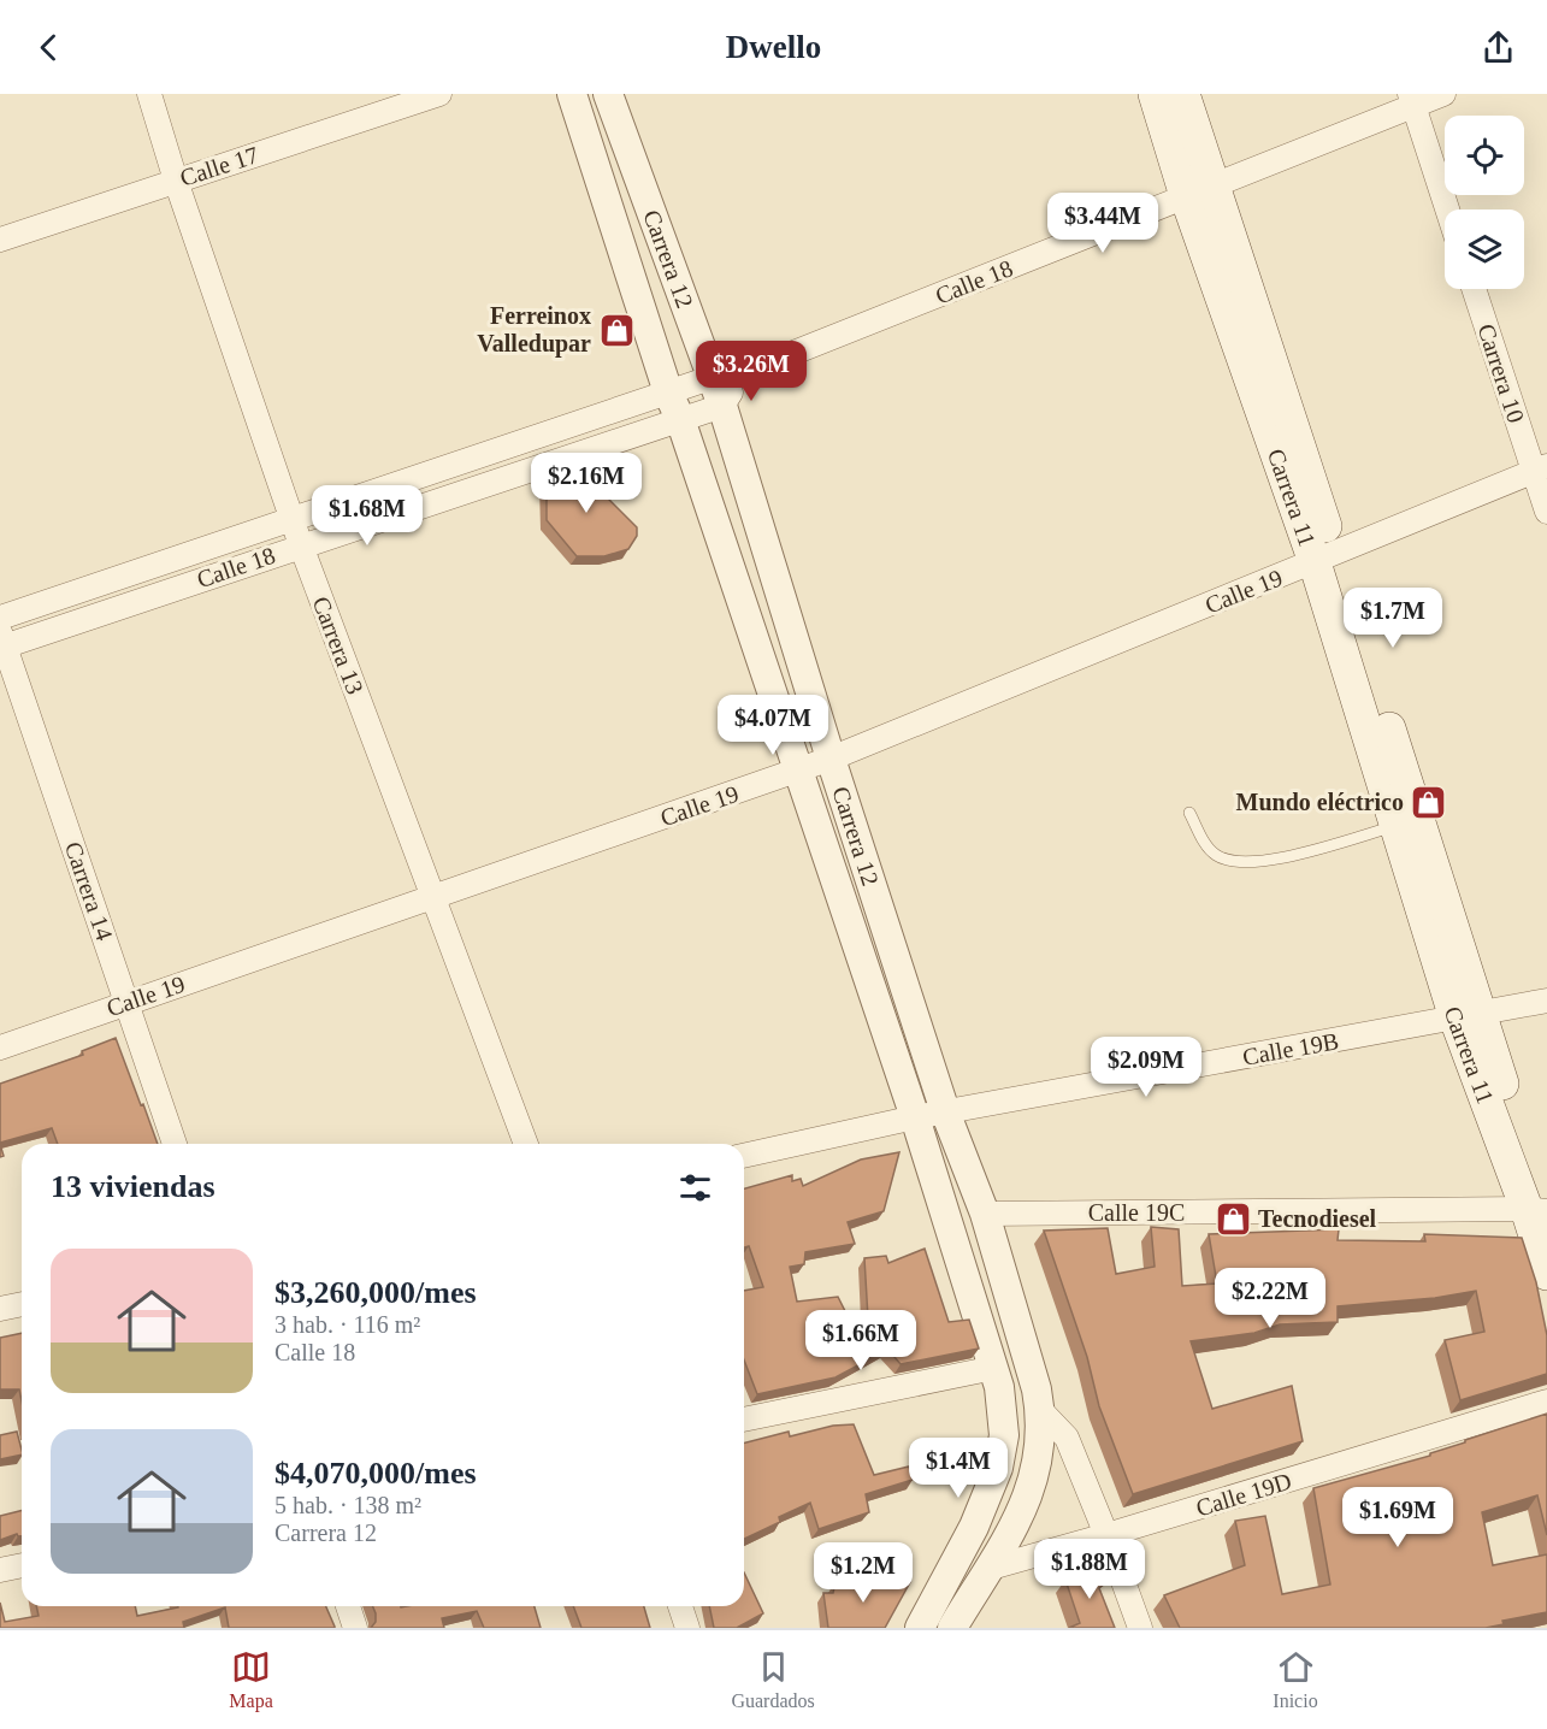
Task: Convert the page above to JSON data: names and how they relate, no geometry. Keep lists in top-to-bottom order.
{
  "streets": {
    "main road": ["Carrera 11"],
    "street": [
      "Calle 17",
      "Carrera 12",
      "Calle 18",
      "Carrera 10",
      "Calle 19",
      "Carrera 13",
      "Carrera 14",
      "Calle 19B",
      "Calle 19C",
      "Calle 19D"
    ]
  },
  "crossings": [
    ["Calle 17", "Carrera 13"],
    ["Carrera 12", "Calle 18"],
    ["Carrera 12", "Calle 19"],
    ["Carrera 12", "Calle 19B"],
    ["Carrera 12", "Calle 19C"],
    ["Carrera 12", "Calle 19D"],
    ["Calle 18", "Carrera 11"],
    ["Calle 18", "Carrera 13"],
    ["Calle 18", "Carrera 14"],
    ["Carrera 10", "Calle 19"],
    ["Carrera 11", "Calle 19"],
    ["Carrera 11", "Calle 19B"],
    ["Carrera 11", "Calle 19C"],
    ["Calle 19", "Carrera 13"],
    ["Calle 19", "Carrera 14"]
  ],
  "places": {
    "shop": ["Ferreinox Valledupar", "Mundo eléctrico", "Tecnodiesel"]
  },
  "page": {
    "header": "Dwello",
    "price": [
      "$3.44M",
      "$3.26M",
      "$2.16M",
      "$1.68M",
      "$1.7M",
      "$4.07M",
      "$2.09M",
      "$2.22M",
      "$1.66M",
      "$1.4M",
      "$1.69M",
      "$1.88M",
      "$1.2M"
    ],
    "heading": "13 viviendas",
    "list": [
      {
        "name": "$3,260,000/mes",
        "note": "3 hab. · 116 m² · Calle 18"
      },
      {
        "name": "$4,070,000/mes",
        "note": "5 hab. · 138 m² · Carrera 12"
      }
    ],
    "tabs": ["Mapa", "Guardados", "Inicio"]
  }
}
